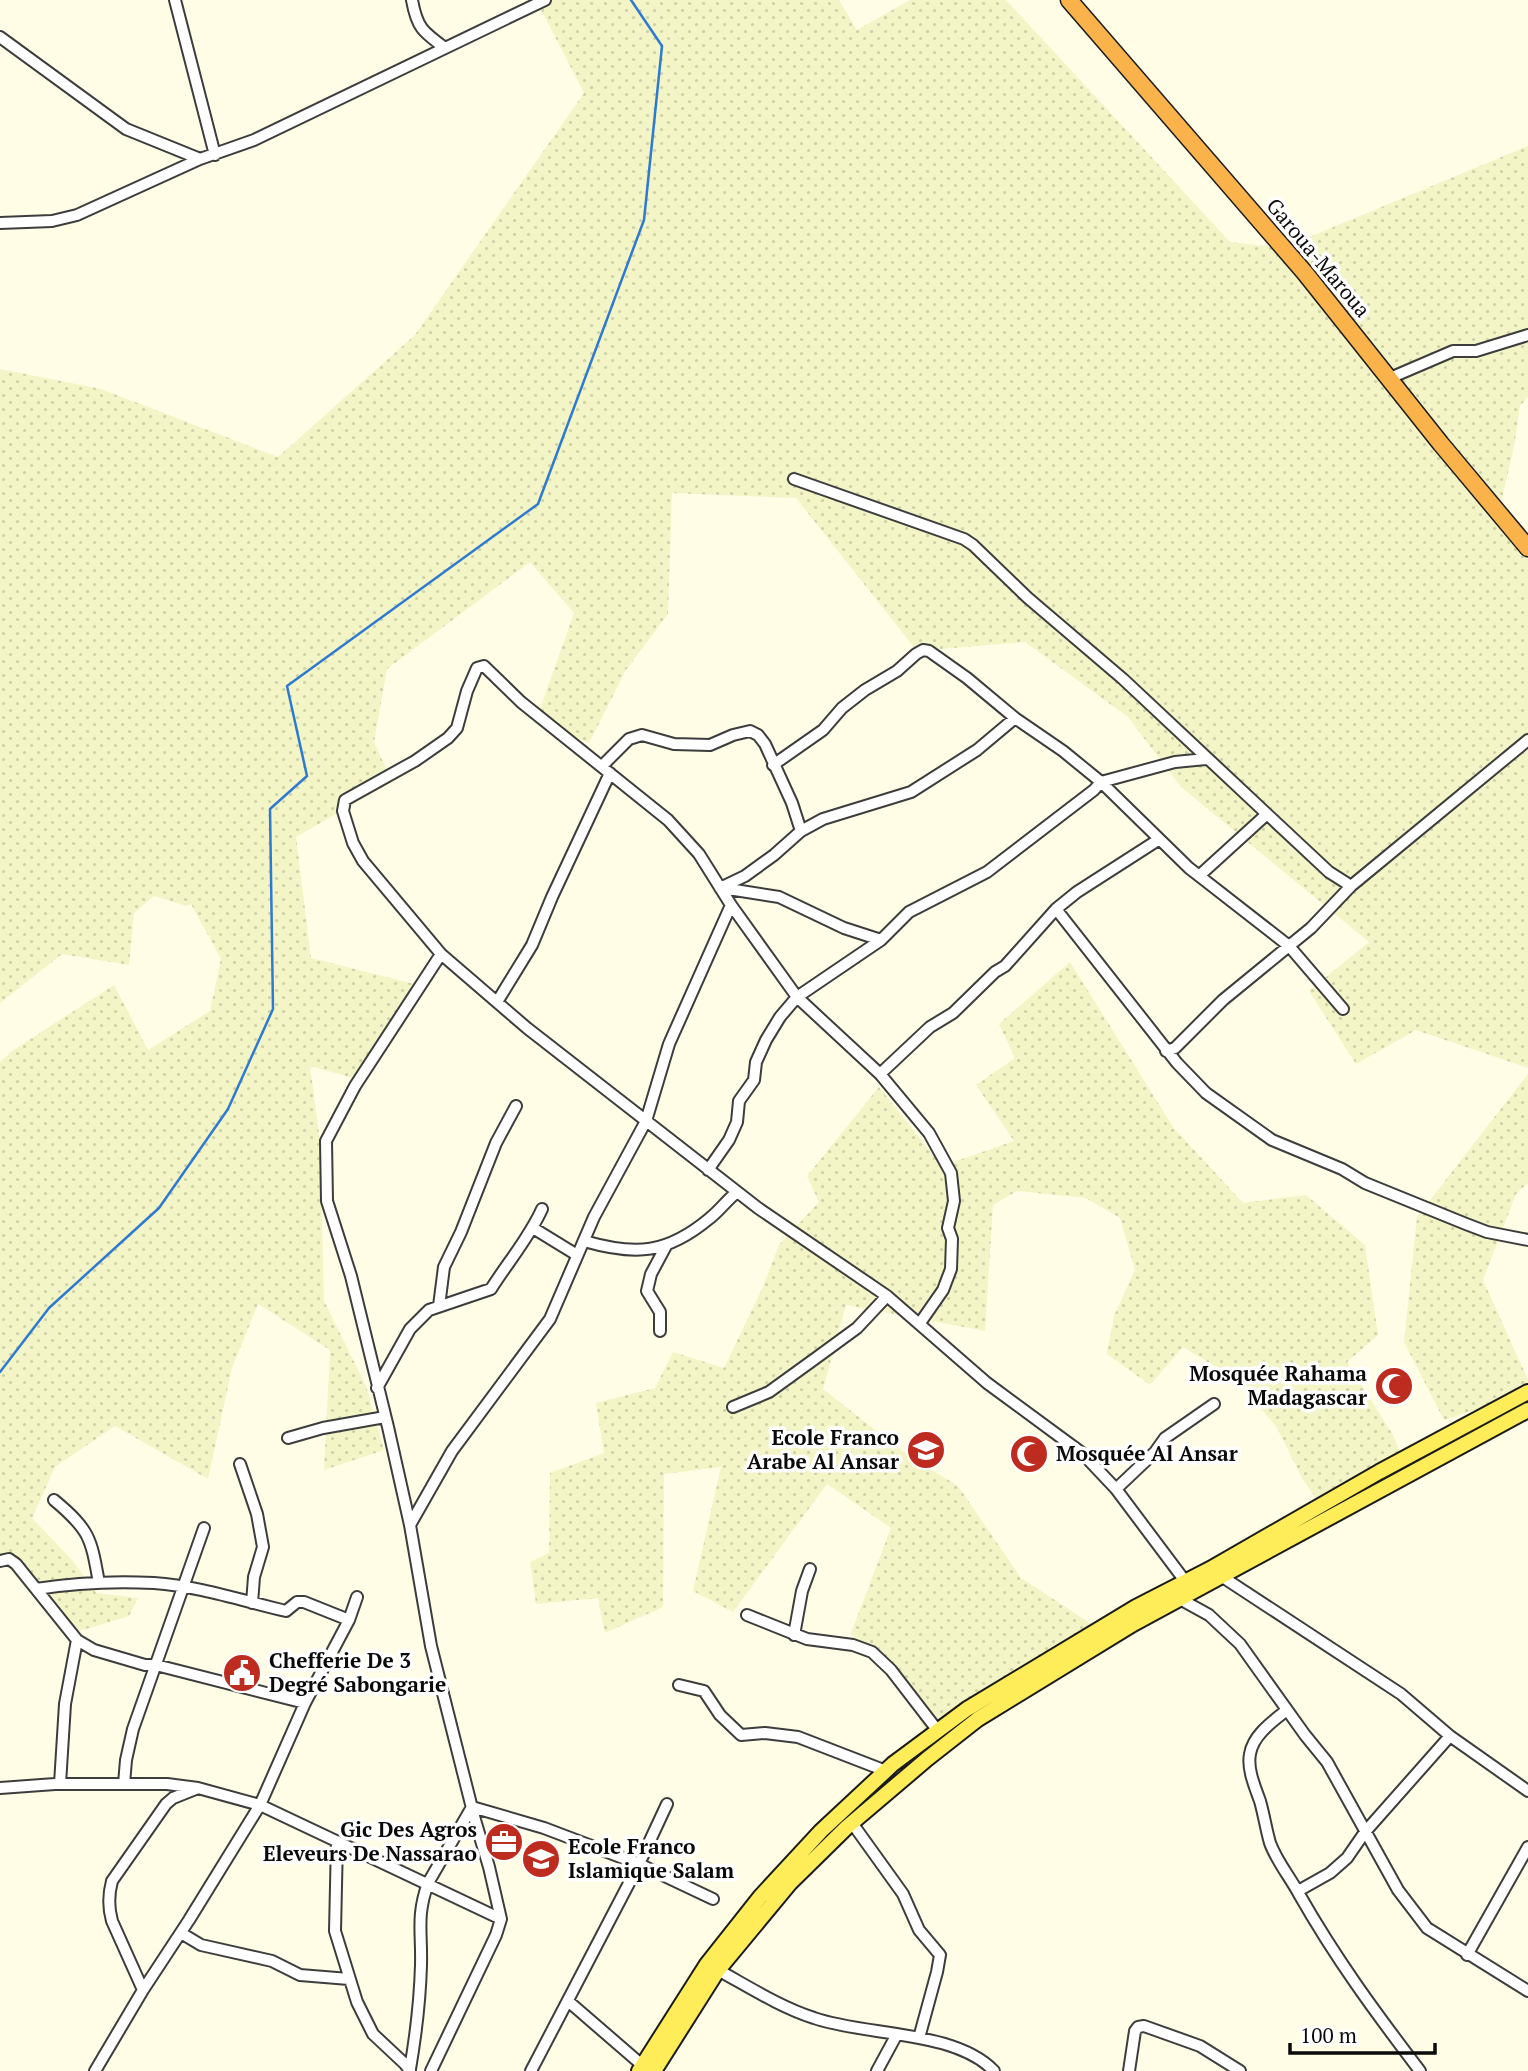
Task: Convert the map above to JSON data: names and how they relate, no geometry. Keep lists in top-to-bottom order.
{
  "streets": {
    "highway": ["Garoua-Maroua"]
  },
  "places": {
    "mosque": ["Mosquée Rahama Madagascar", "Mosquée Al Ansar"],
    "school or university": ["Ecole Franco Arabe Al Ansar", "Ecole Franco Islamique Salam"],
    "public building": ["Chefferie De 3 Degré Sabongarie"],
    "office": ["Gic Des Agros Eleveurs De Nassarao"]
  },
  "scale_bar": "100 m"
}
